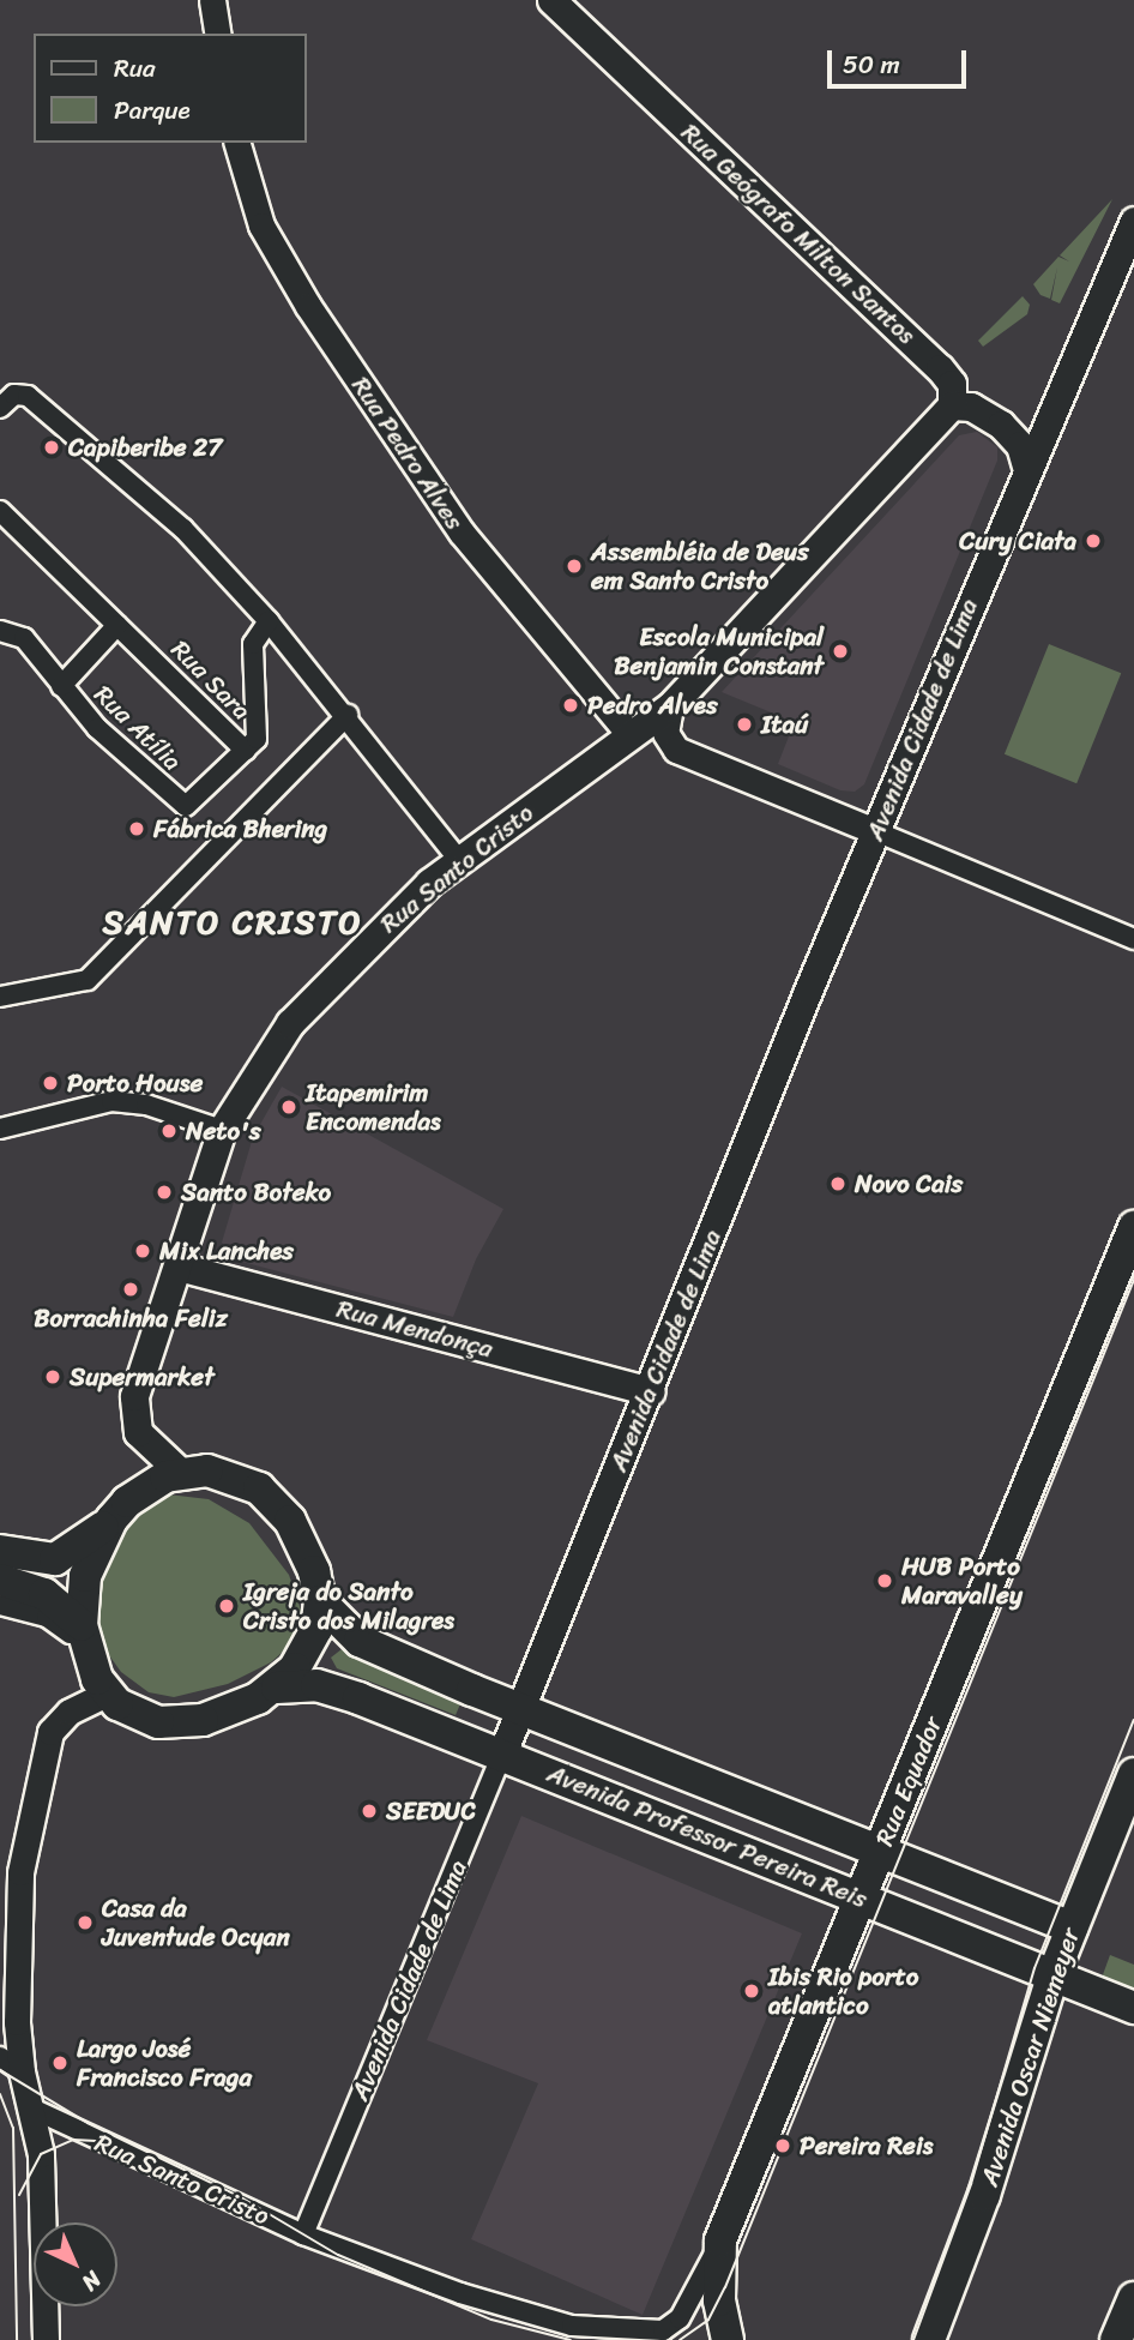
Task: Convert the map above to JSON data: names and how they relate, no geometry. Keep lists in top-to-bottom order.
{
  "streets": {
    "main road": [
      "Rua Geógrafo Milton Santos",
      "Avenida Cidade de Lima",
      "Rua Santo Cristo",
      "Rua Mendonça",
      "Rua Equador",
      "Avenida Professor Pereira Reis",
      "Avenida Oscar Niemeyer"
    ],
    "street": ["Rua Pedro Alves", "Rua Sara", "Rua Atília"]
  },
  "crossings": [
    ["Rua Geógrafo Milton Santos", "Rua Santo Cristo"],
    ["Rua Pedro Alves", "Rua Santo Cristo"],
    ["Rua Sara", "Rua Atília"],
    ["Avenida Cidade de Lima", "Rua Santo Cristo"],
    ["Avenida Cidade de Lima", "Rua Mendonça"],
    ["Avenida Cidade de Lima", "Avenida Professor Pereira Reis"],
    ["Rua Santo Cristo", "Rua Mendonça"],
    ["Rua Santo Cristo", "Rua Equador"],
    ["Rua Santo Cristo", "Avenida Professor Pereira Reis"],
    ["Rua Equador", "Avenida Professor Pereira Reis"],
    ["Avenida Professor Pereira Reis", "Avenida Oscar Niemeyer"]
  ],
  "districts": ["SANTO CRISTO"],
  "places": [
    "Capiberibe 27",
    "Cury Ciata",
    "Assembléia de Deus em Santo Cristo",
    "Escola Municipal Benjamin Constant",
    "Pedro Alves",
    "Itaú",
    "Fábrica Bhering",
    "Porto House",
    "Itapemirim Encomendas",
    "Neto's",
    "Novo Cais",
    "Santo Boteko",
    "Mix Lanches",
    "Borrachinha Feliz",
    "Supermarket",
    "HUB Porto Maravalley",
    "Igreja do Santo Cristo dos Milagres",
    "SEEDUC",
    "Casa da Juventude Ocyan",
    "Ibis Rio porto atlantico",
    "Largo José Francisco Fraga",
    "Pereira Reis"
  ],
  "legend": ["Rua", "Parque"],
  "scale_bar": "50 m",
  "north": "bottom right"
}
